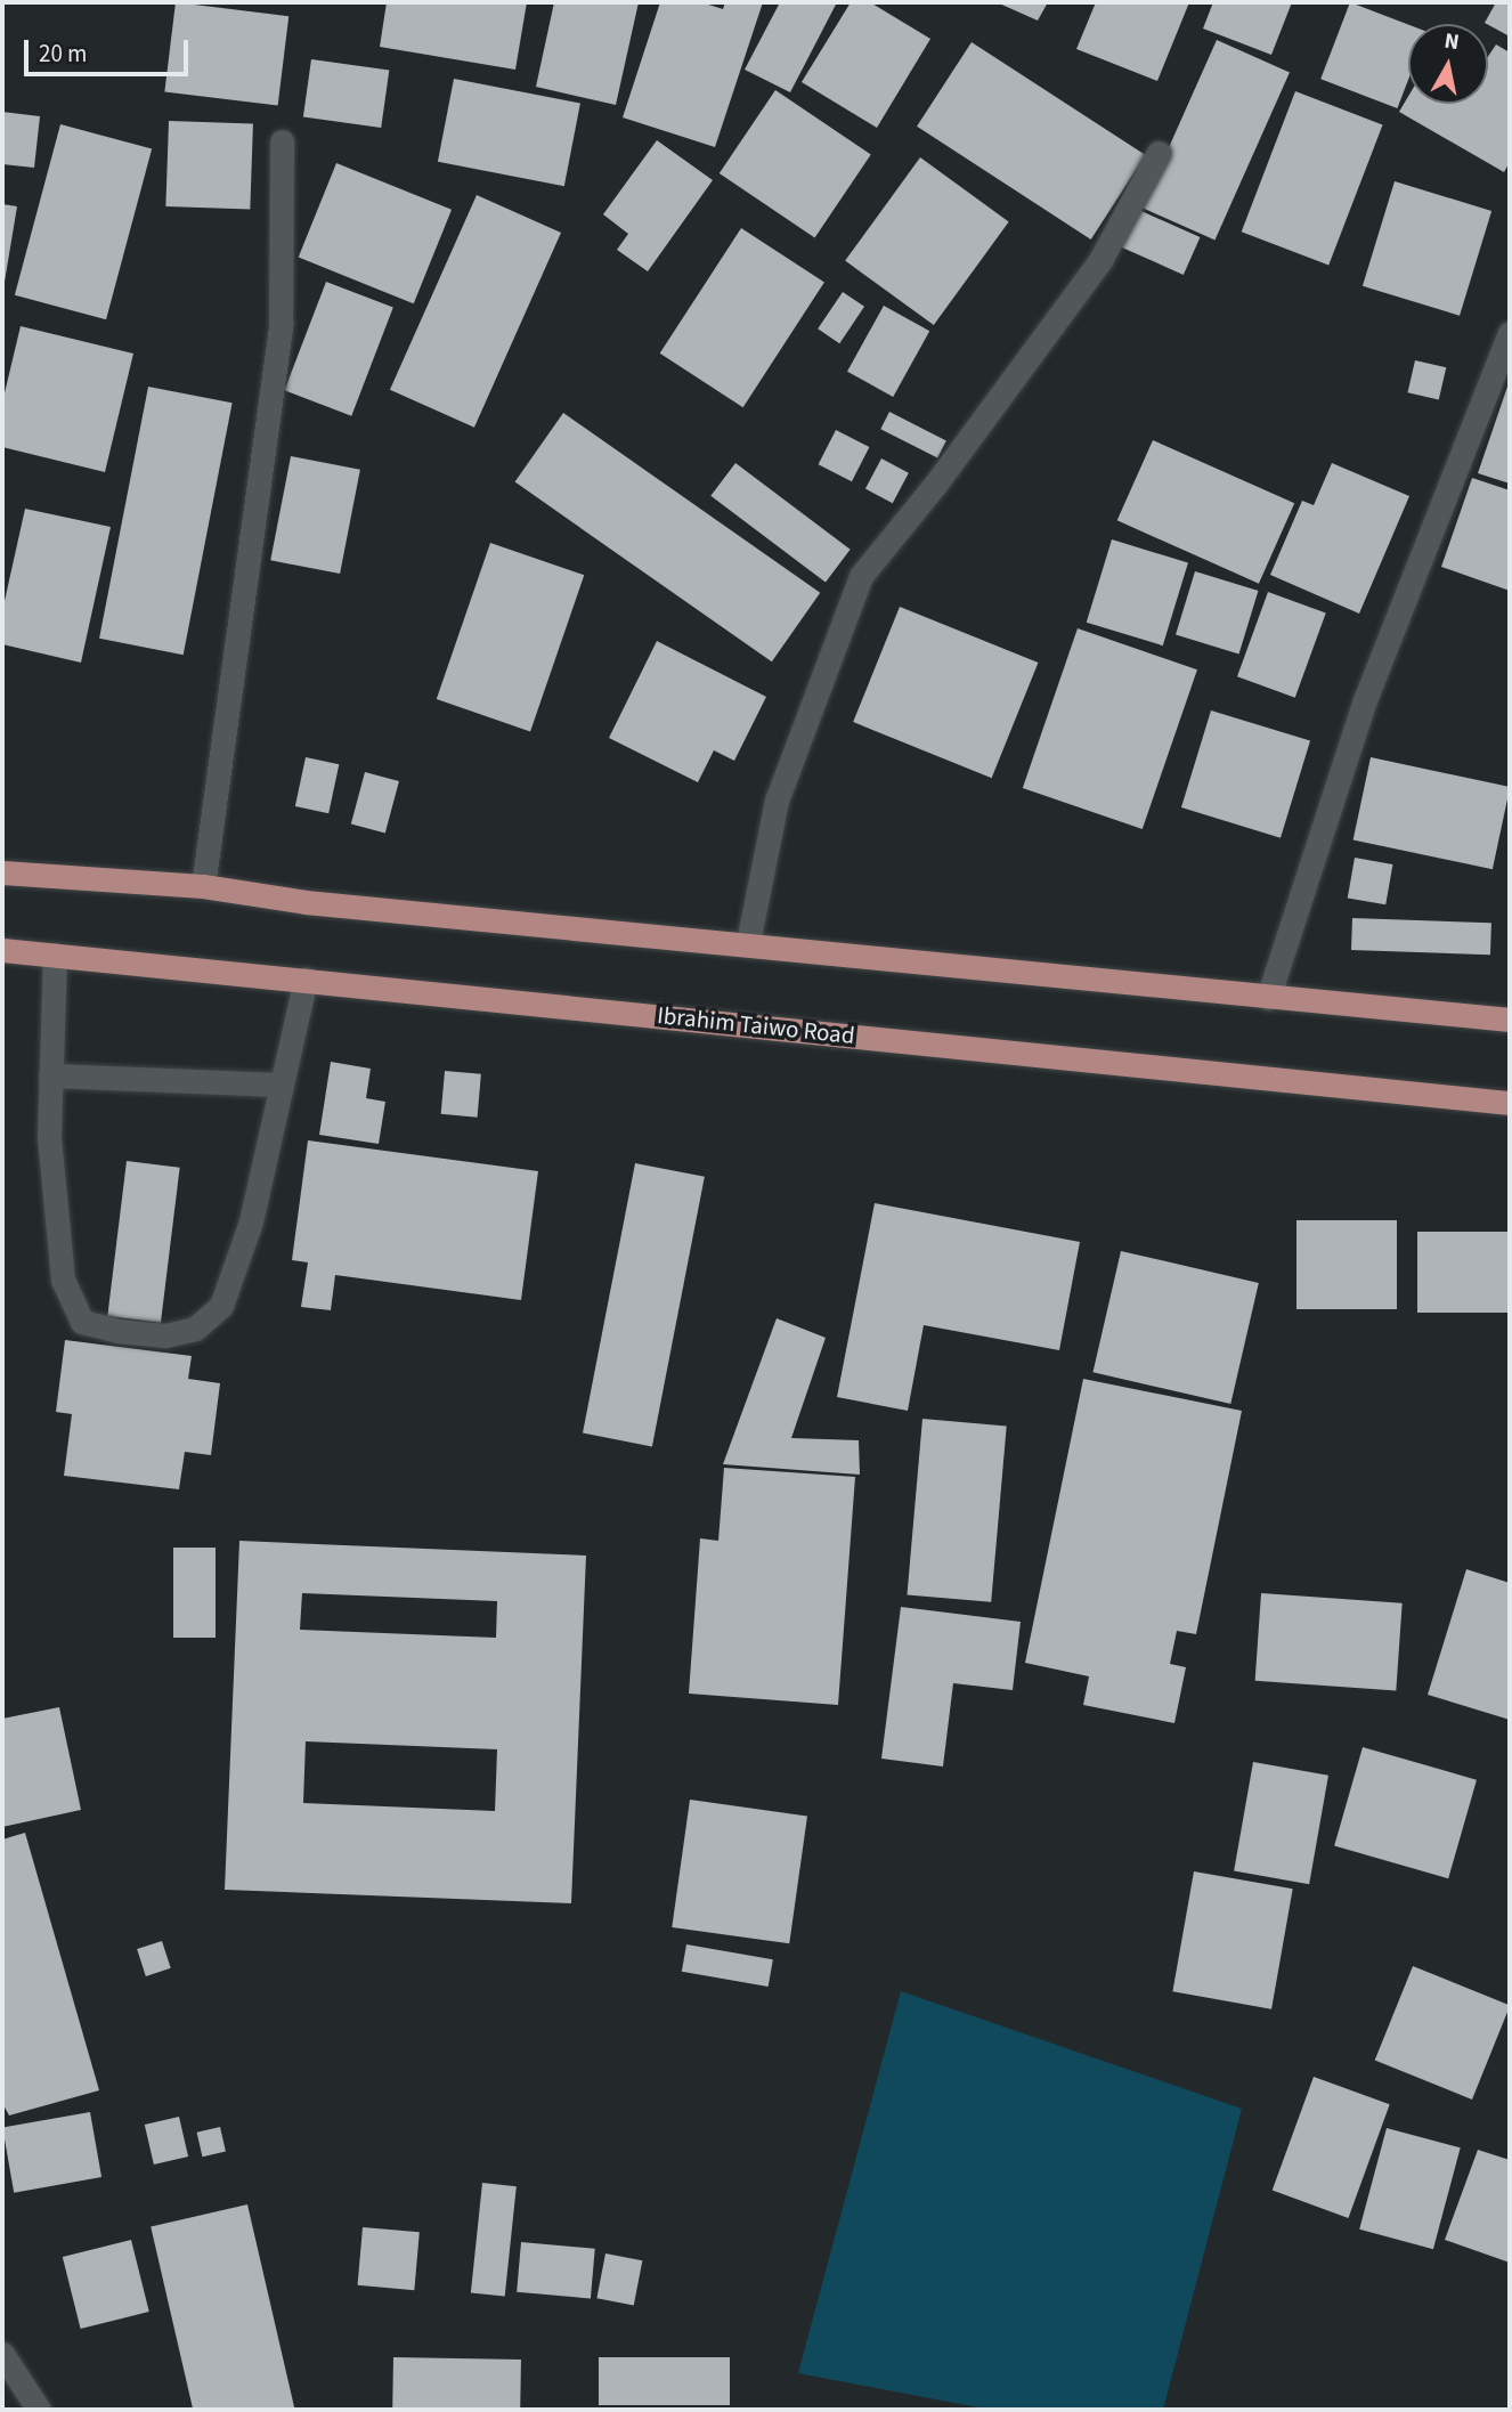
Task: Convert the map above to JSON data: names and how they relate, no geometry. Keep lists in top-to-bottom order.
{
  "streets": {
    "main road": ["Ibrahim Taiwo Road"]
  },
  "scale_bar": "20 m",
  "north": "top"
}
